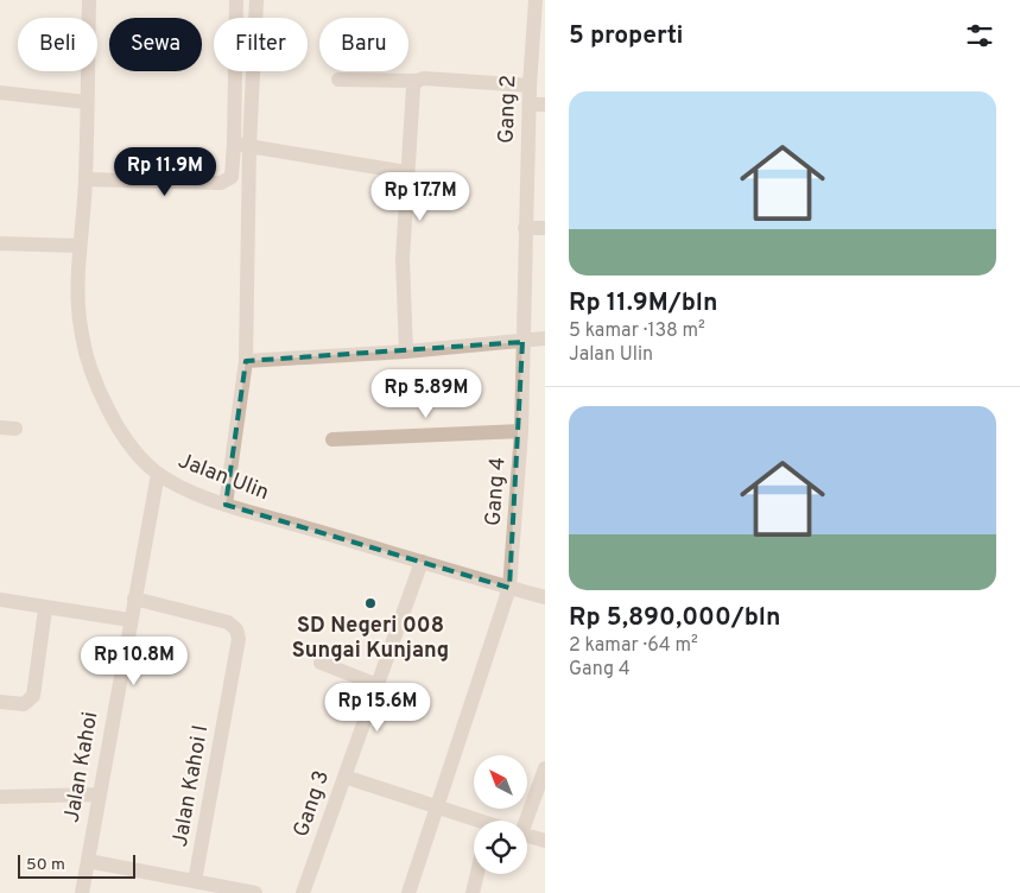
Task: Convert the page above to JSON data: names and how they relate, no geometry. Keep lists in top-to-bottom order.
{
  "streets": {
    "street": [
      "Gang 2",
      "Jalan Ulin",
      "Gang 4",
      "Jalan Kahoi",
      "Jalan Kahoi I",
      "Gang 3"
    ]
  },
  "crossings": [
    ["Gang 2", "Gang 4"],
    ["Jalan Ulin", "Gang 4"],
    ["Jalan Ulin", "Jalan Kahoi"],
    ["Jalan Ulin", "Gang 3"],
    ["Jalan Kahoi", "Jalan Kahoi I"]
  ],
  "places": ["SD Negeri 008 Sungai Kunjang"],
  "scale_bar": "50 m",
  "north": "top left",
  "page": {
    "heading": "5 properti",
    "chip": [
      "Beli",
      "Sewa",
      "Filter",
      "Baru"
    ],
    "list": [
      {
        "name": "Rp 11.9M/bln",
        "note": "5 kamar · 138 m² · Jalan Ulin"
      },
      {
        "name": "Rp 5,890,000/bln",
        "note": "2 kamar · 64 m² · Gang 4"
      }
    ],
    "price": [
      "Rp 11.9M",
      "Rp 17.7M",
      "Rp 5.89M",
      "Rp 10.8M",
      "Rp 15.6M"
    ],
    "scale": "50 m"
  }
}
